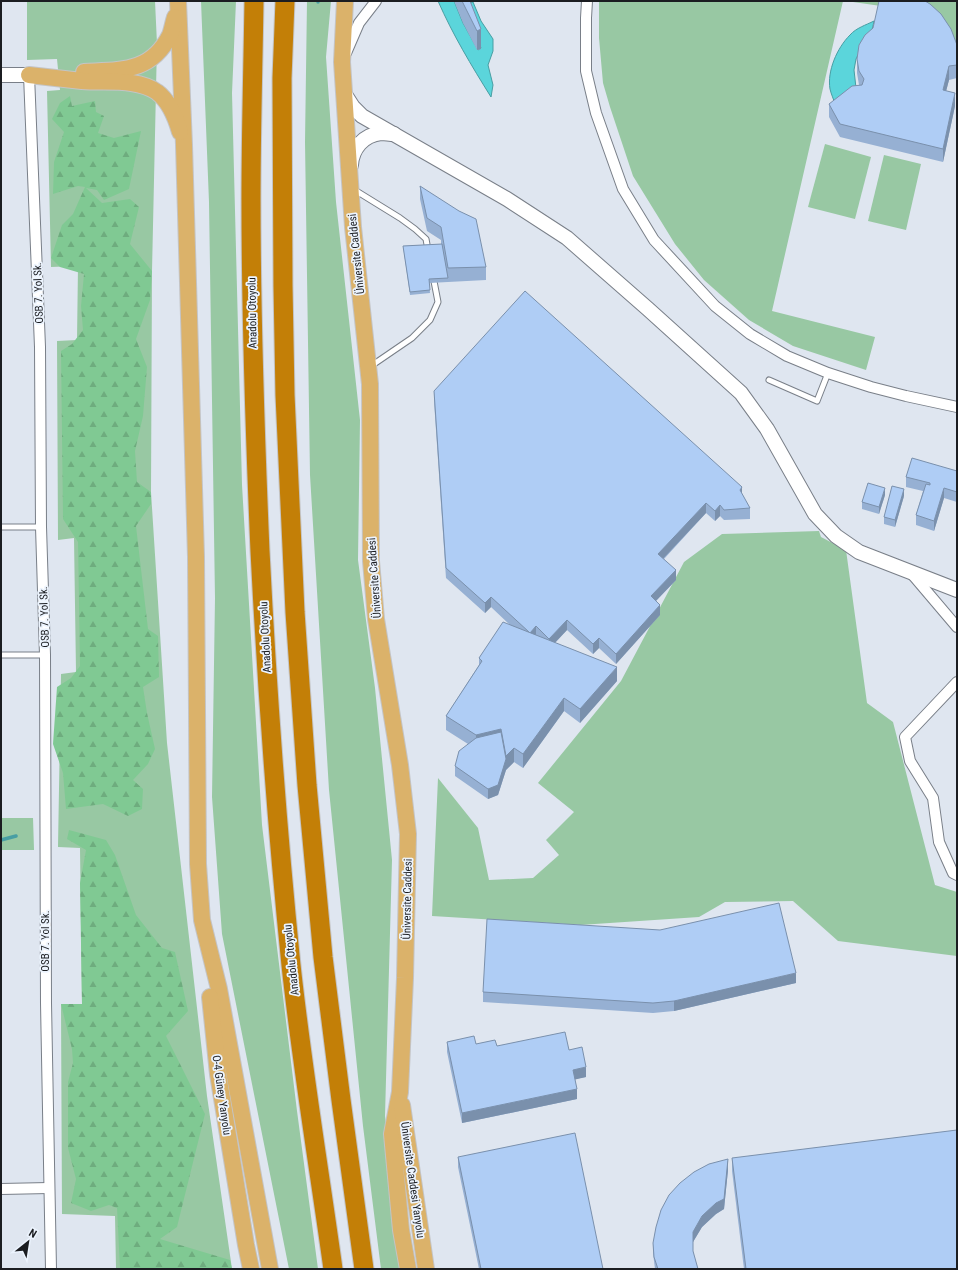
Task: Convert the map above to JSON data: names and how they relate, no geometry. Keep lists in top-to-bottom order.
{
  "streets": {
    "highway": ["Anadolu Otoyolu"],
    "main road": ["Üniversite Caddesi", "O-4 Güney Yanyolu", "Üniversite Caddesi Yanyolu"],
    "street": ["OSB 7. Yol Sk."]
  },
  "crossings": [
    ["Üniversite Caddesi", "Üniversite Caddesi Yanyolu"]
  ],
  "north": "top right"
}
